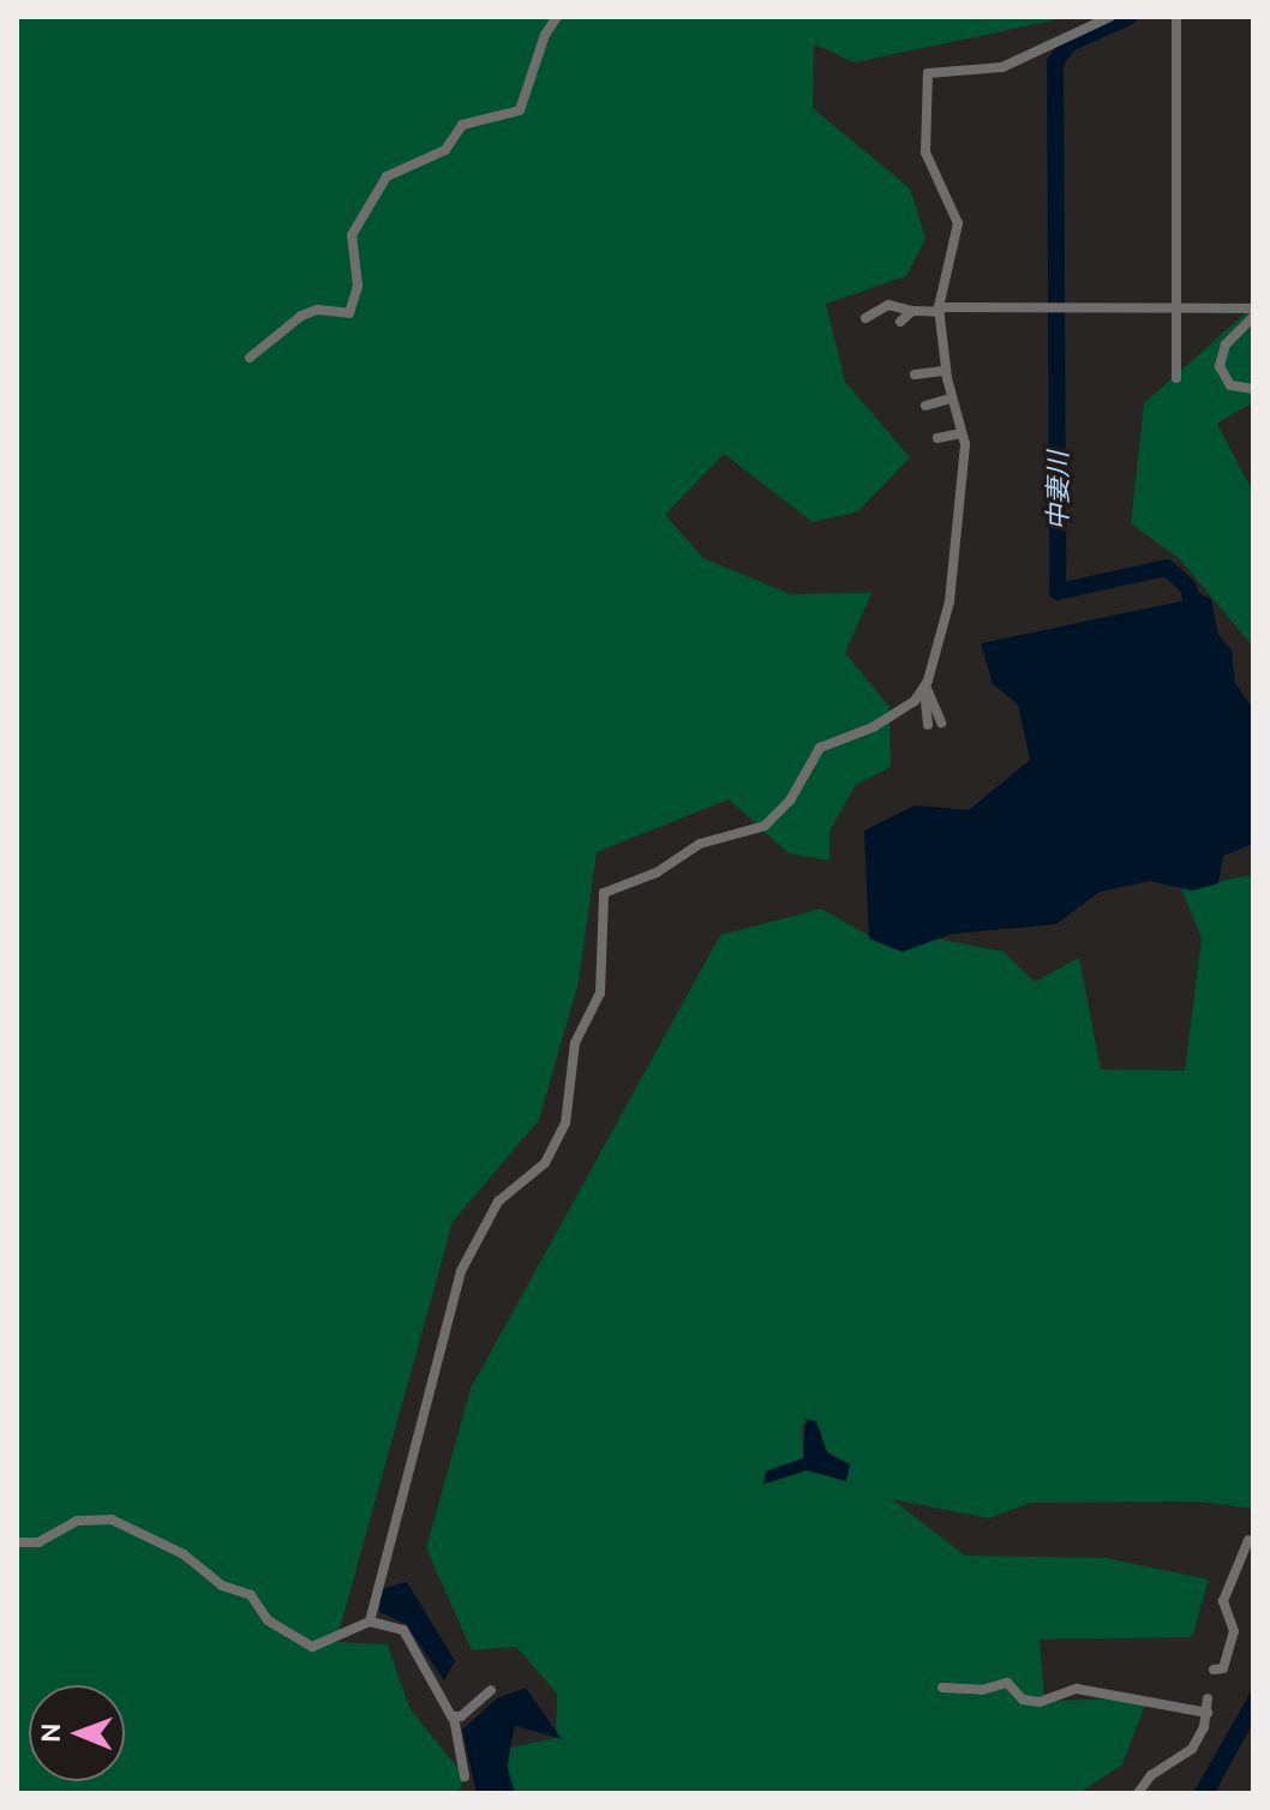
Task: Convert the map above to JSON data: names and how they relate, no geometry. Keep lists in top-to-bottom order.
{
  "water": ["中妻川"],
  "north": "left"
}
